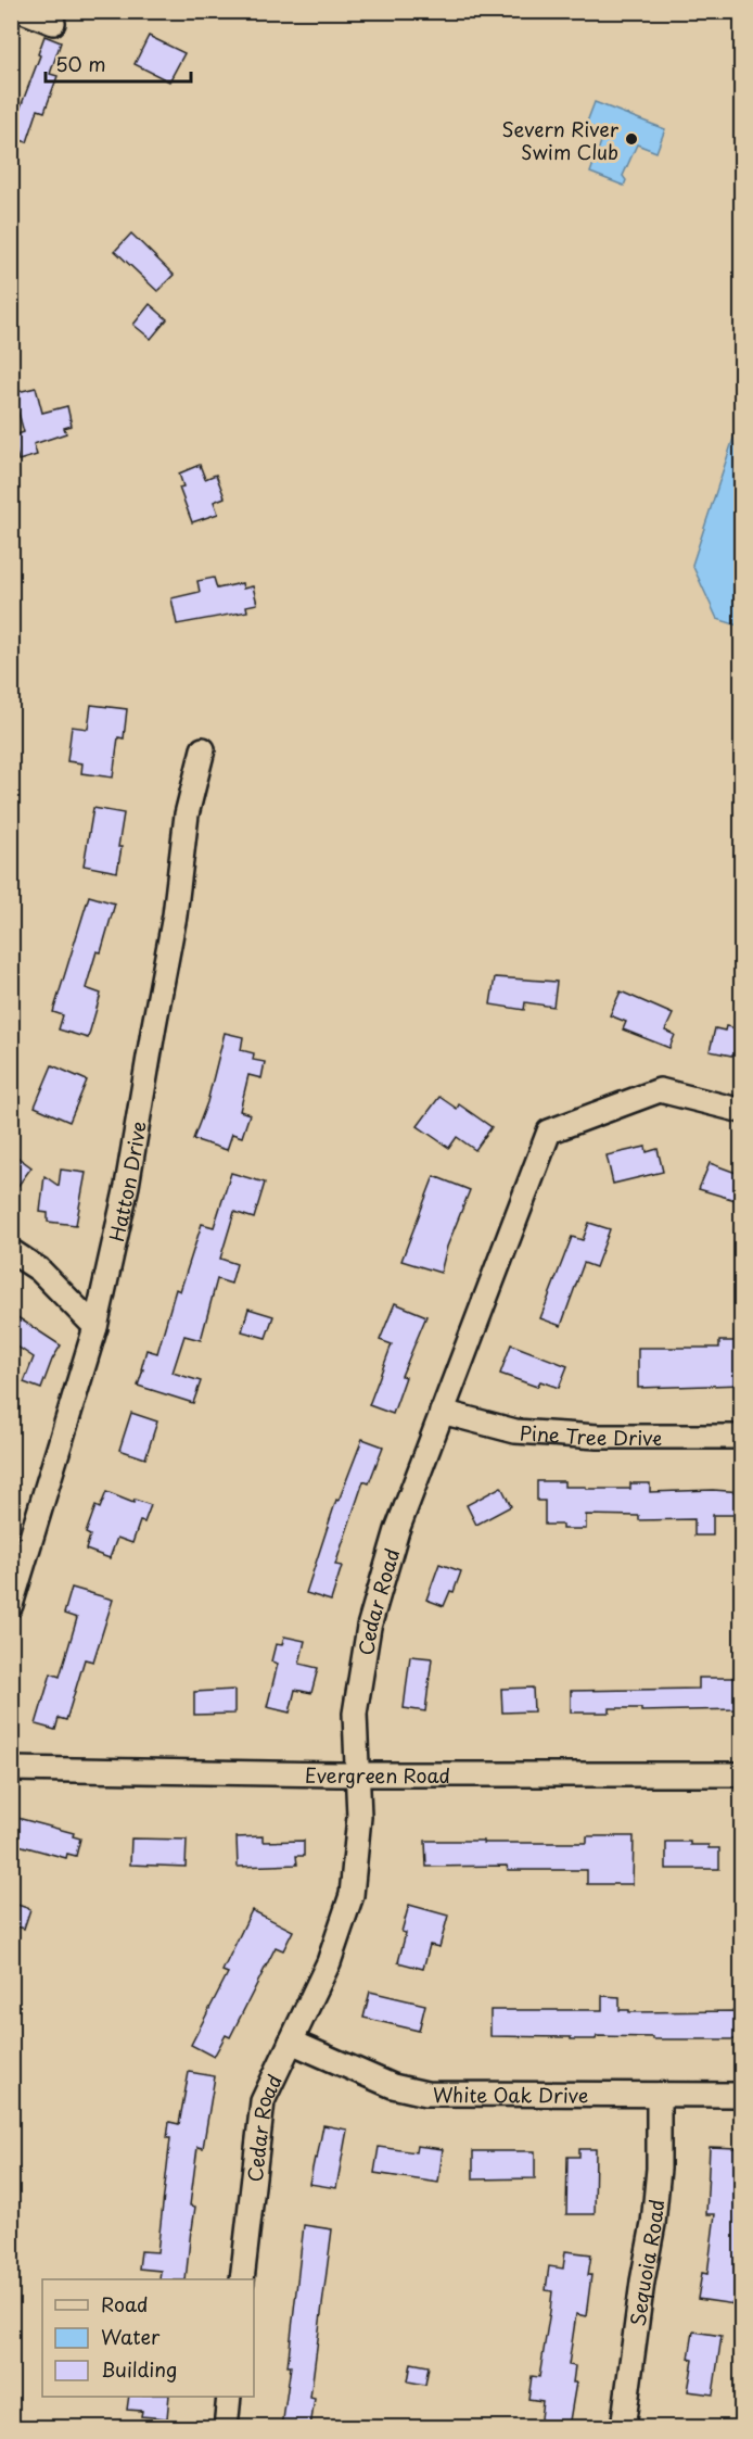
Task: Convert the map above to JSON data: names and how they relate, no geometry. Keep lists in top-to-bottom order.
{
  "streets": {
    "street": [
      "Hatton Drive",
      "Pine Tree Drive",
      "Cedar Road",
      "Evergreen Road",
      "White Oak Drive",
      "Sequoia Road"
    ]
  },
  "crossings": [
    ["Pine Tree Drive", "Cedar Road"],
    ["Cedar Road", "Evergreen Road"],
    ["Cedar Road", "White Oak Drive"],
    ["White Oak Drive", "Sequoia Road"]
  ],
  "places": ["Severn River Swim Club"],
  "legend": ["Road", "Water", "Building"],
  "scale_bar": "50 m"
}
